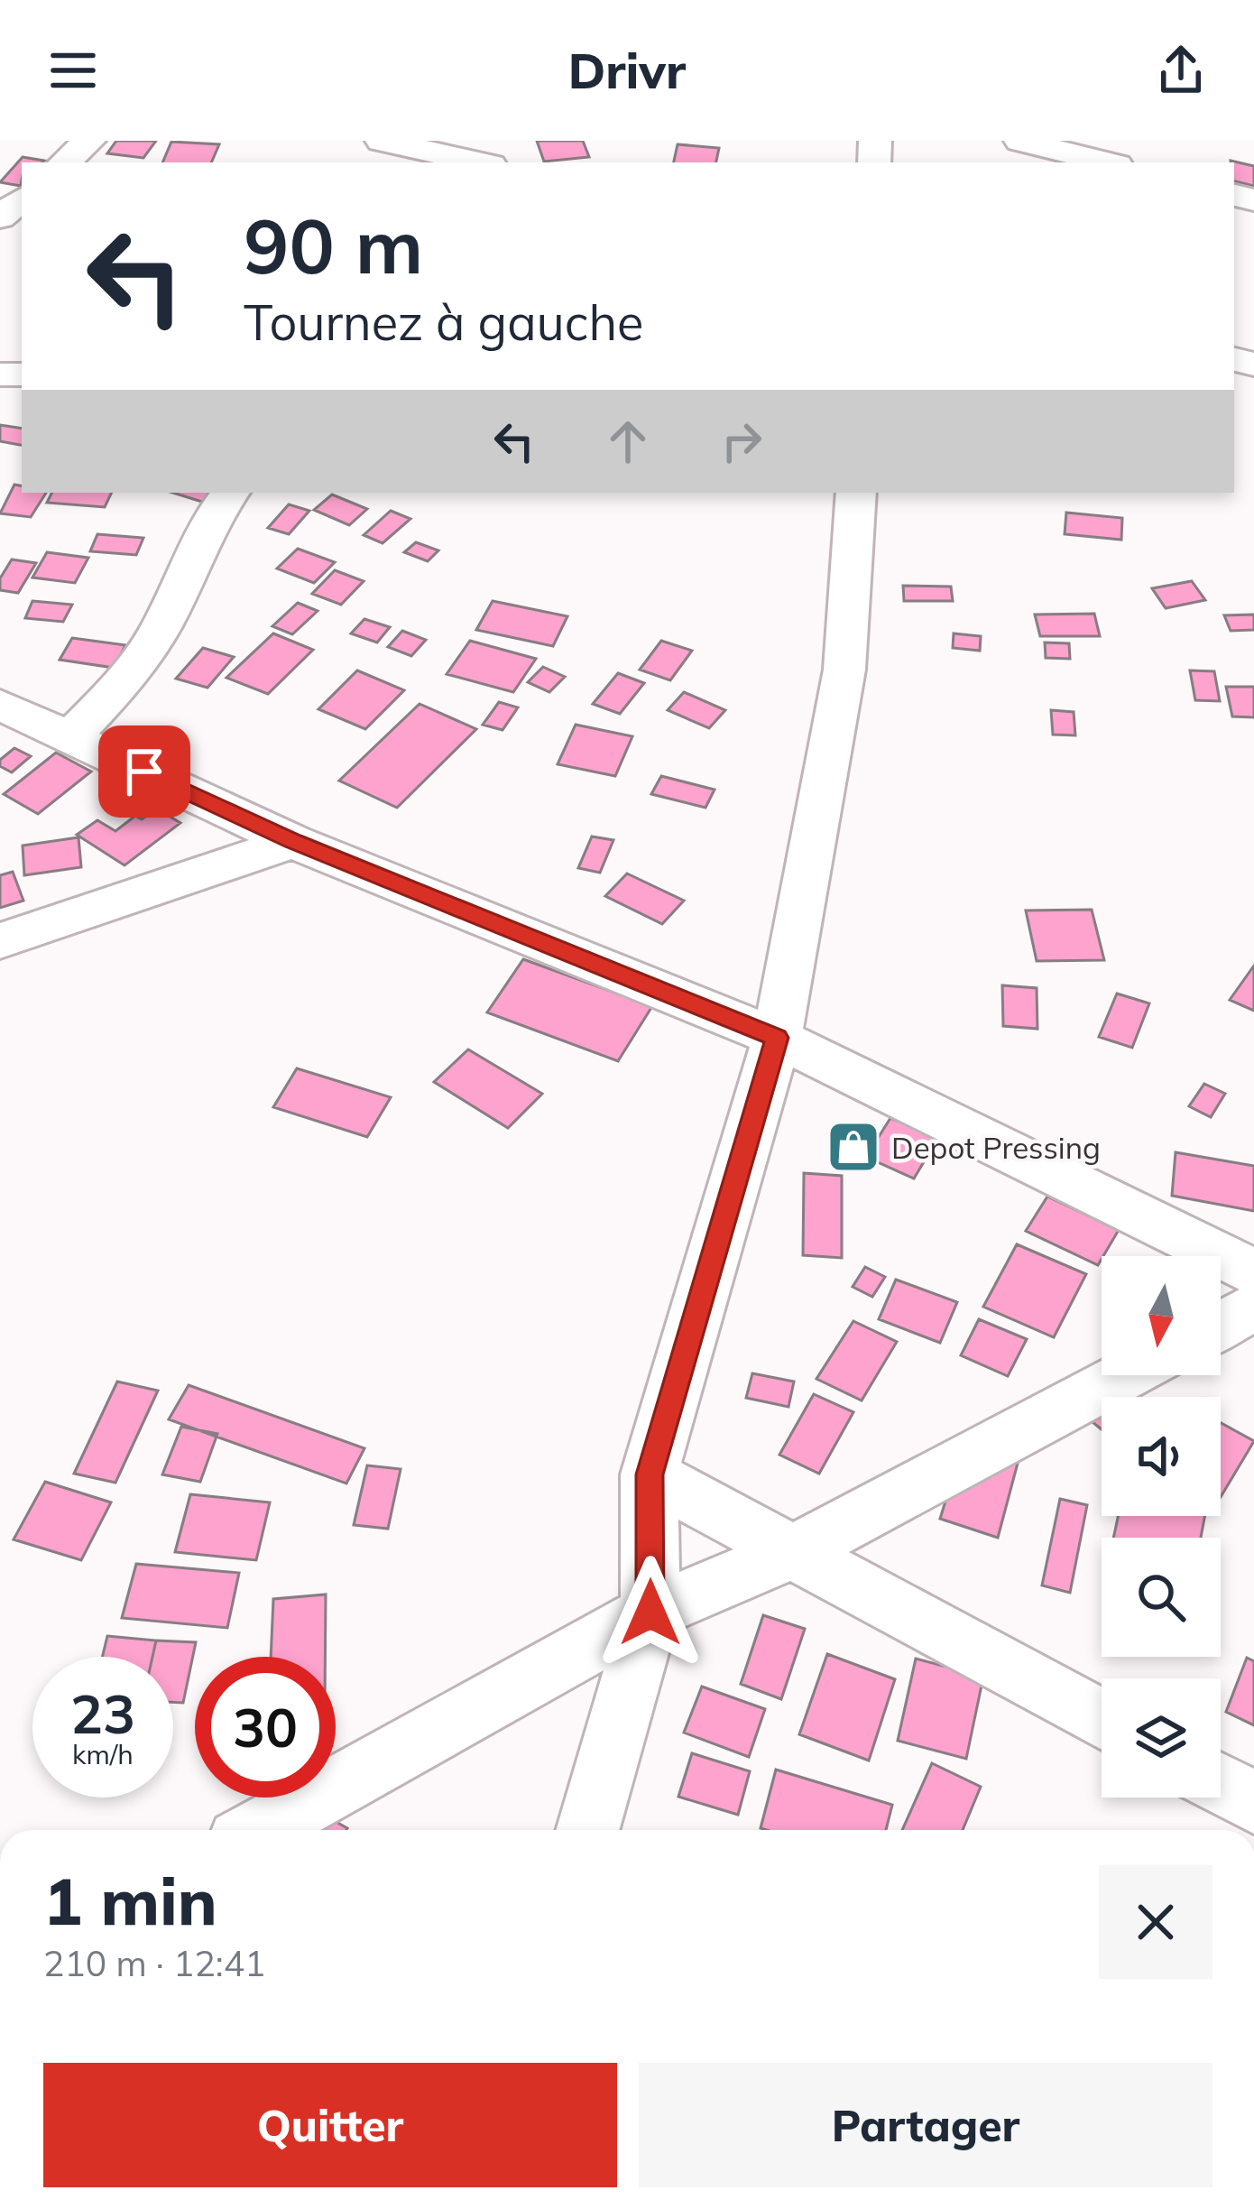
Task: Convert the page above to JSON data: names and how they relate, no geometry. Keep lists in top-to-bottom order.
{
  "places": {
    "shop": ["Depot Pressing"]
  },
  "north": "bottom",
  "page": {
    "header": "Drivr",
    "turn": ["90 m", "Tournez à gauche"],
    "speed": "23 km/h",
    "limit": "30",
    "heading": ["1 min", "210 m · 12:41"],
    "buttons": ["Quitter", "Partager"]
  }
}
